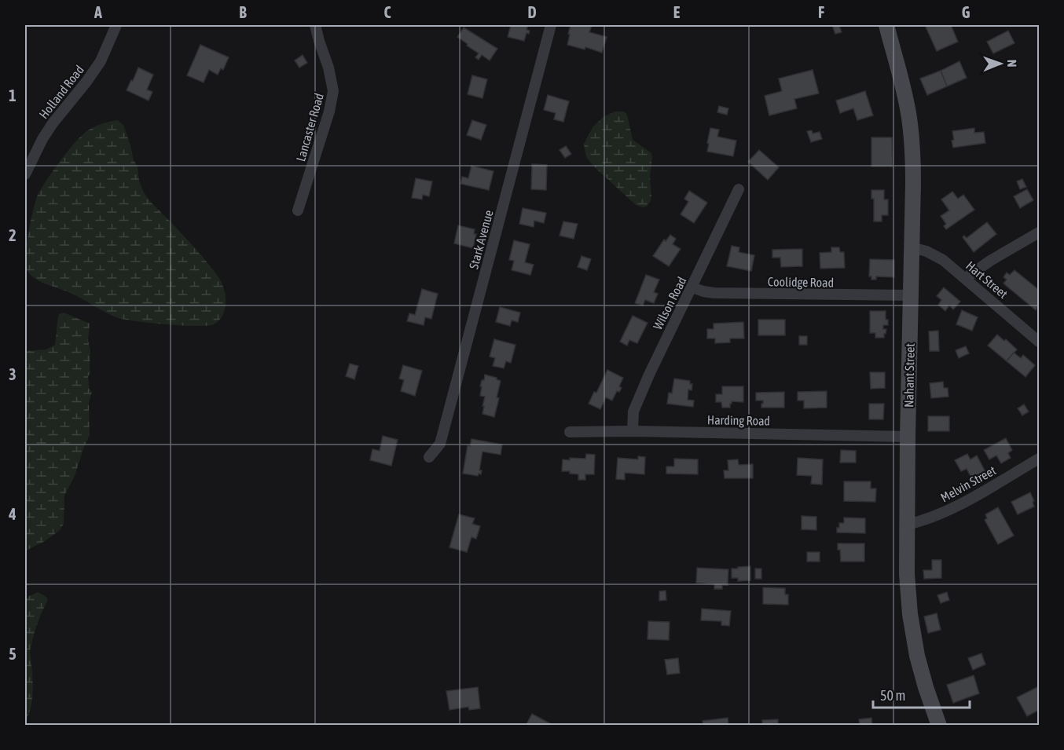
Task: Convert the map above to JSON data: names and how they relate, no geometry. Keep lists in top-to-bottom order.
{
  "streets": {
    "main road": ["Nahant Street"],
    "street": [
      "Holland Road",
      "Lancaster Road",
      "Stark Avenue",
      "Hart Street",
      "Coolidge Road",
      "Wilson Road",
      "Harding Road",
      "Melvin Street"
    ]
  },
  "crossings": [
    ["Hart Street", "Nahant Street"],
    ["Coolidge Road", "Wilson Road"],
    ["Coolidge Road", "Nahant Street"],
    ["Wilson Road", "Harding Road"],
    ["Nahant Street", "Harding Road"],
    ["Nahant Street", "Melvin Street"]
  ],
  "scale_bar": "50 m",
  "north": "right",
  "grid": {
    "columns": [
      "A",
      "B",
      "C",
      "D",
      "E",
      "F",
      "G"
    ],
    "rows": [
      "1",
      "2",
      "3",
      "4",
      "5"
    ]
  }
}
